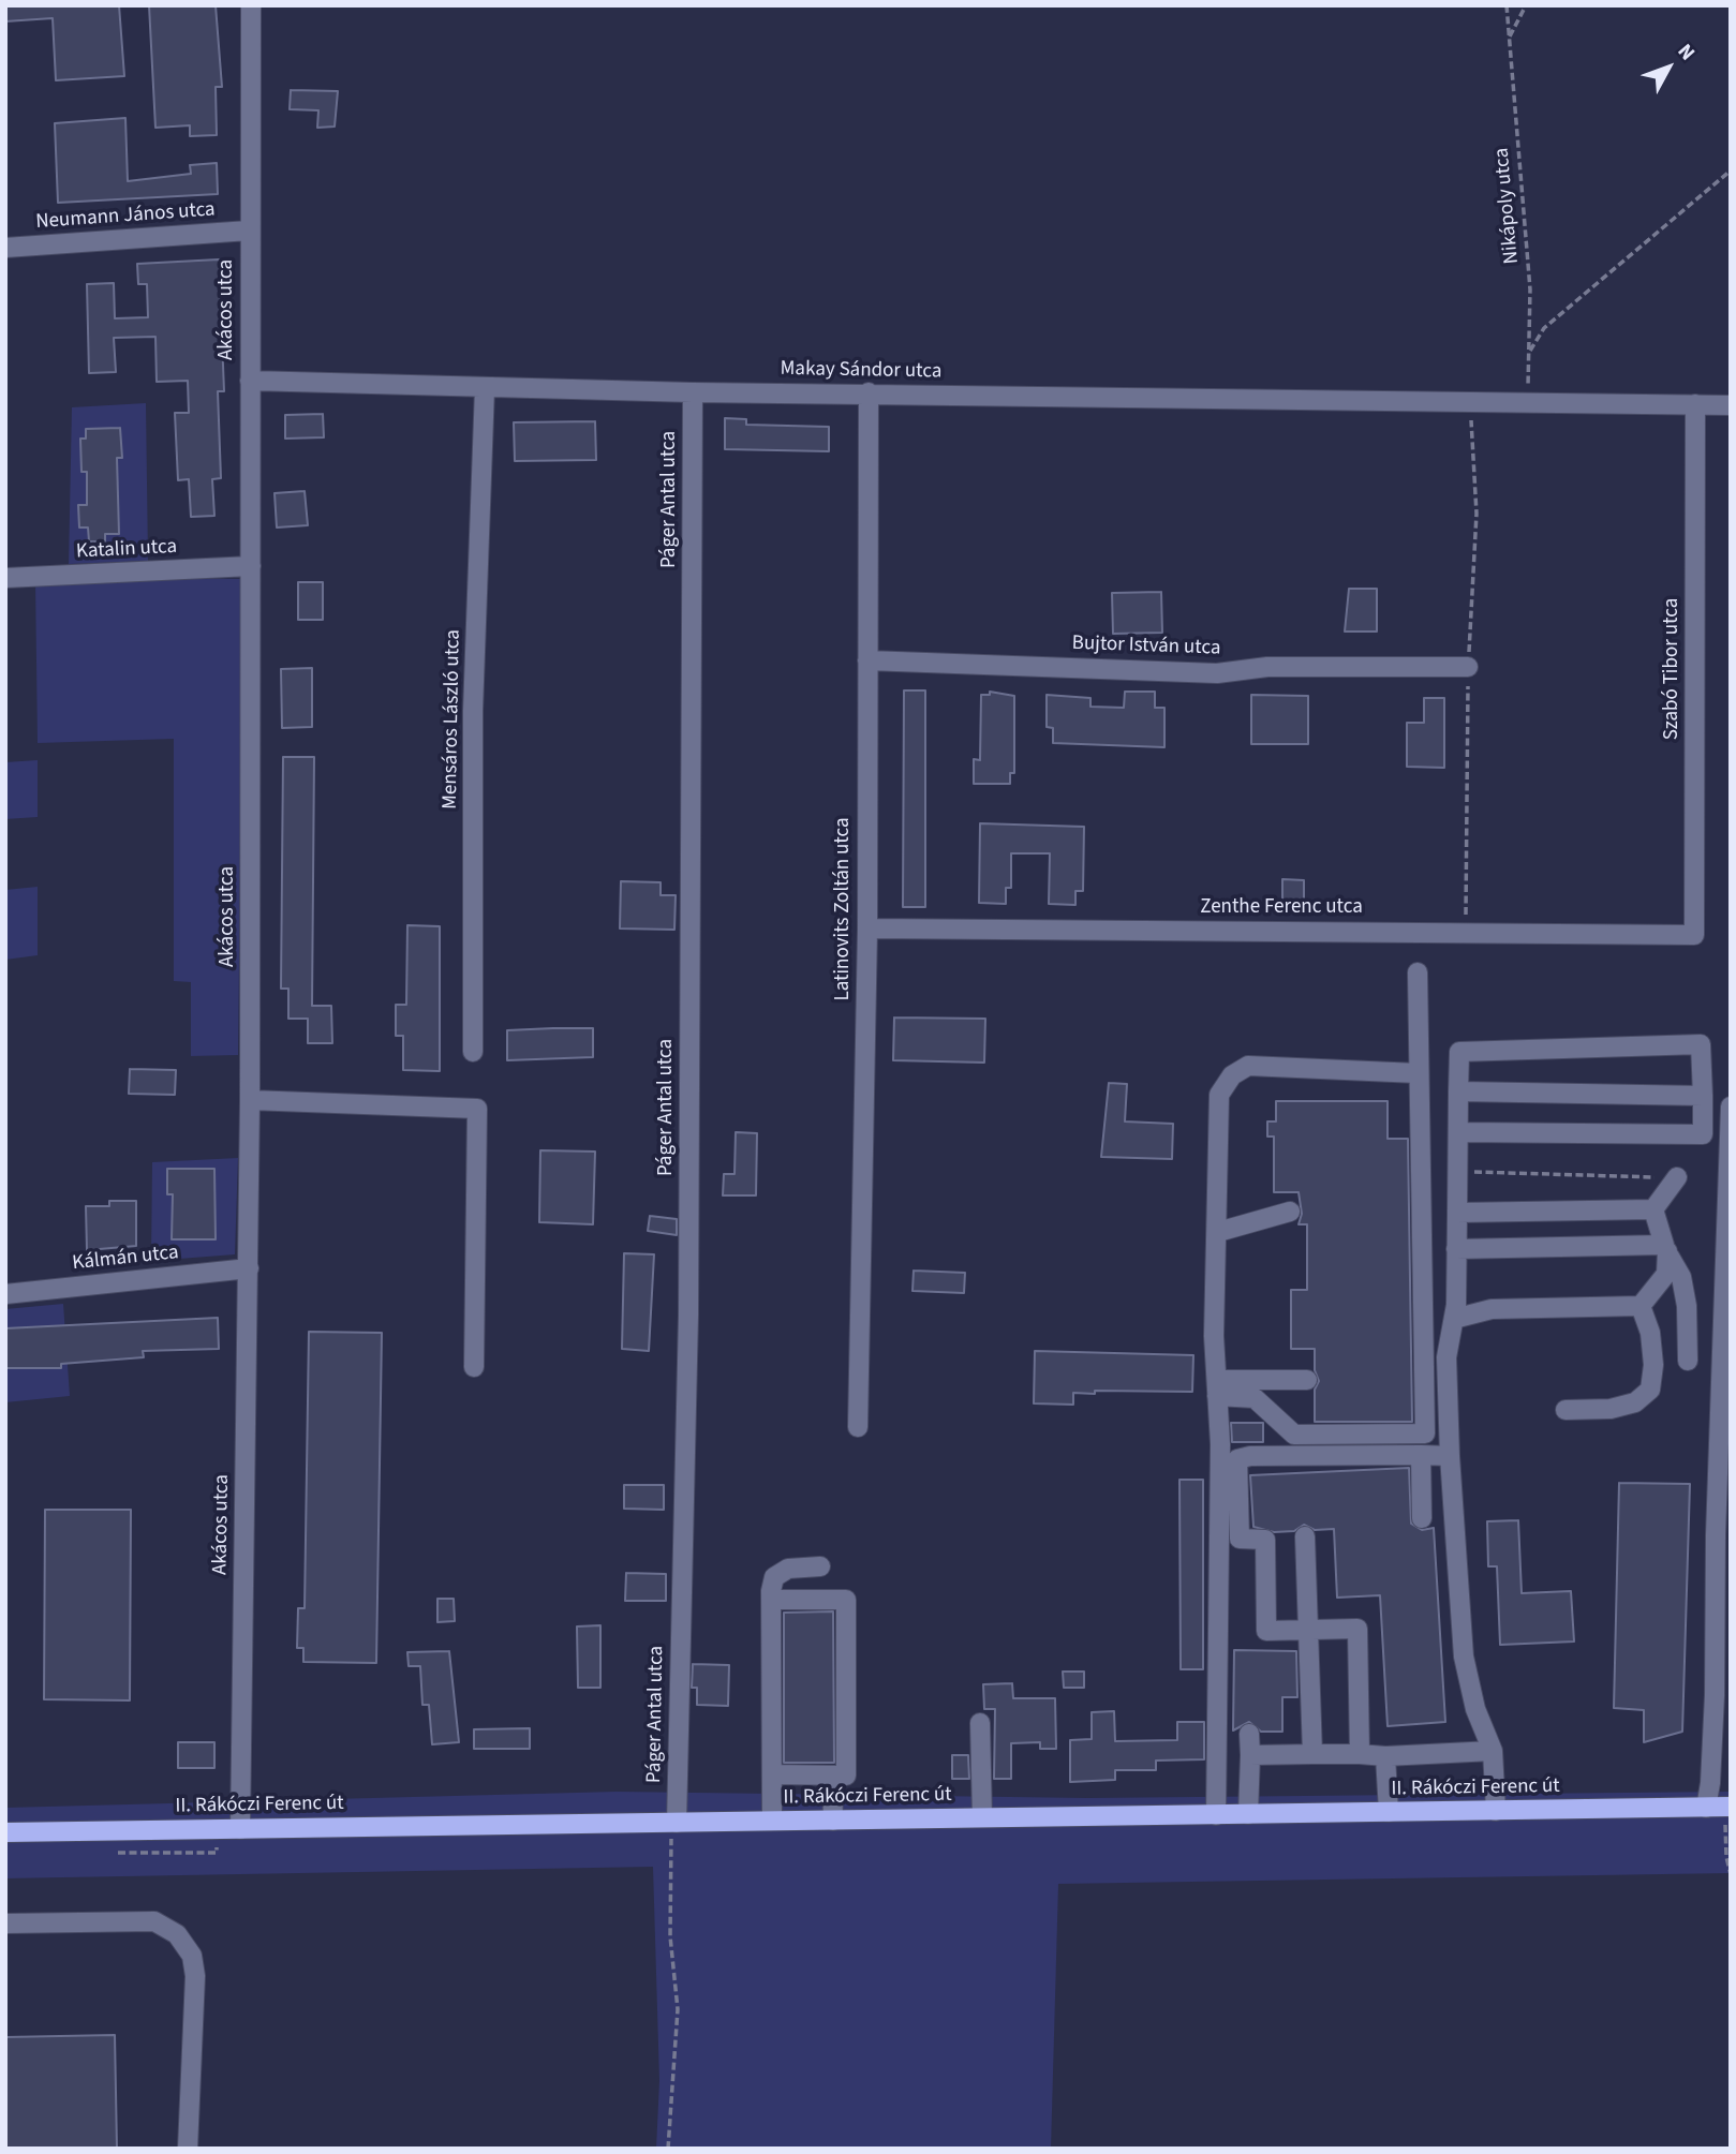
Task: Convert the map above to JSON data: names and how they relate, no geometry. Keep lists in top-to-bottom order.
{
  "streets": {
    "main road": ["II. Rákóczi Ferenc út"],
    "street": [
      "Neumann János utca",
      "Akácos utca",
      "Makay Sándor utca",
      "Páger Antal utca",
      "Katalin utca",
      "Bujtor István utca",
      "Szabó Tibor utca",
      "Mensáros László utca",
      "Zenthe Ferenc utca",
      "Latinovits Zoltán utca",
      "Kálmán utca"
    ],
    "path": ["Nikápoly utca"]
  },
  "crossings": [
    ["Nikápoly utca", "Makay Sándor utca"],
    ["Neumann János utca", "Akácos utca"],
    ["Akácos utca", "Makay Sándor utca"],
    ["Akácos utca", "Katalin utca"],
    ["Akácos utca", "Kálmán utca"],
    ["Akácos utca", "II. Rákóczi Ferenc út"],
    ["Makay Sándor utca", "Páger Antal utca"],
    ["Makay Sándor utca", "Szabó Tibor utca"],
    ["Makay Sándor utca", "Mensáros László utca"],
    ["Makay Sándor utca", "Latinovits Zoltán utca"],
    ["Páger Antal utca", "II. Rákóczi Ferenc út"],
    ["Bujtor István utca", "Latinovits Zoltán utca"],
    ["Szabó Tibor utca", "Zenthe Ferenc utca"],
    ["Zenthe Ferenc utca", "Latinovits Zoltán utca"]
  ],
  "north": "top right"
}
